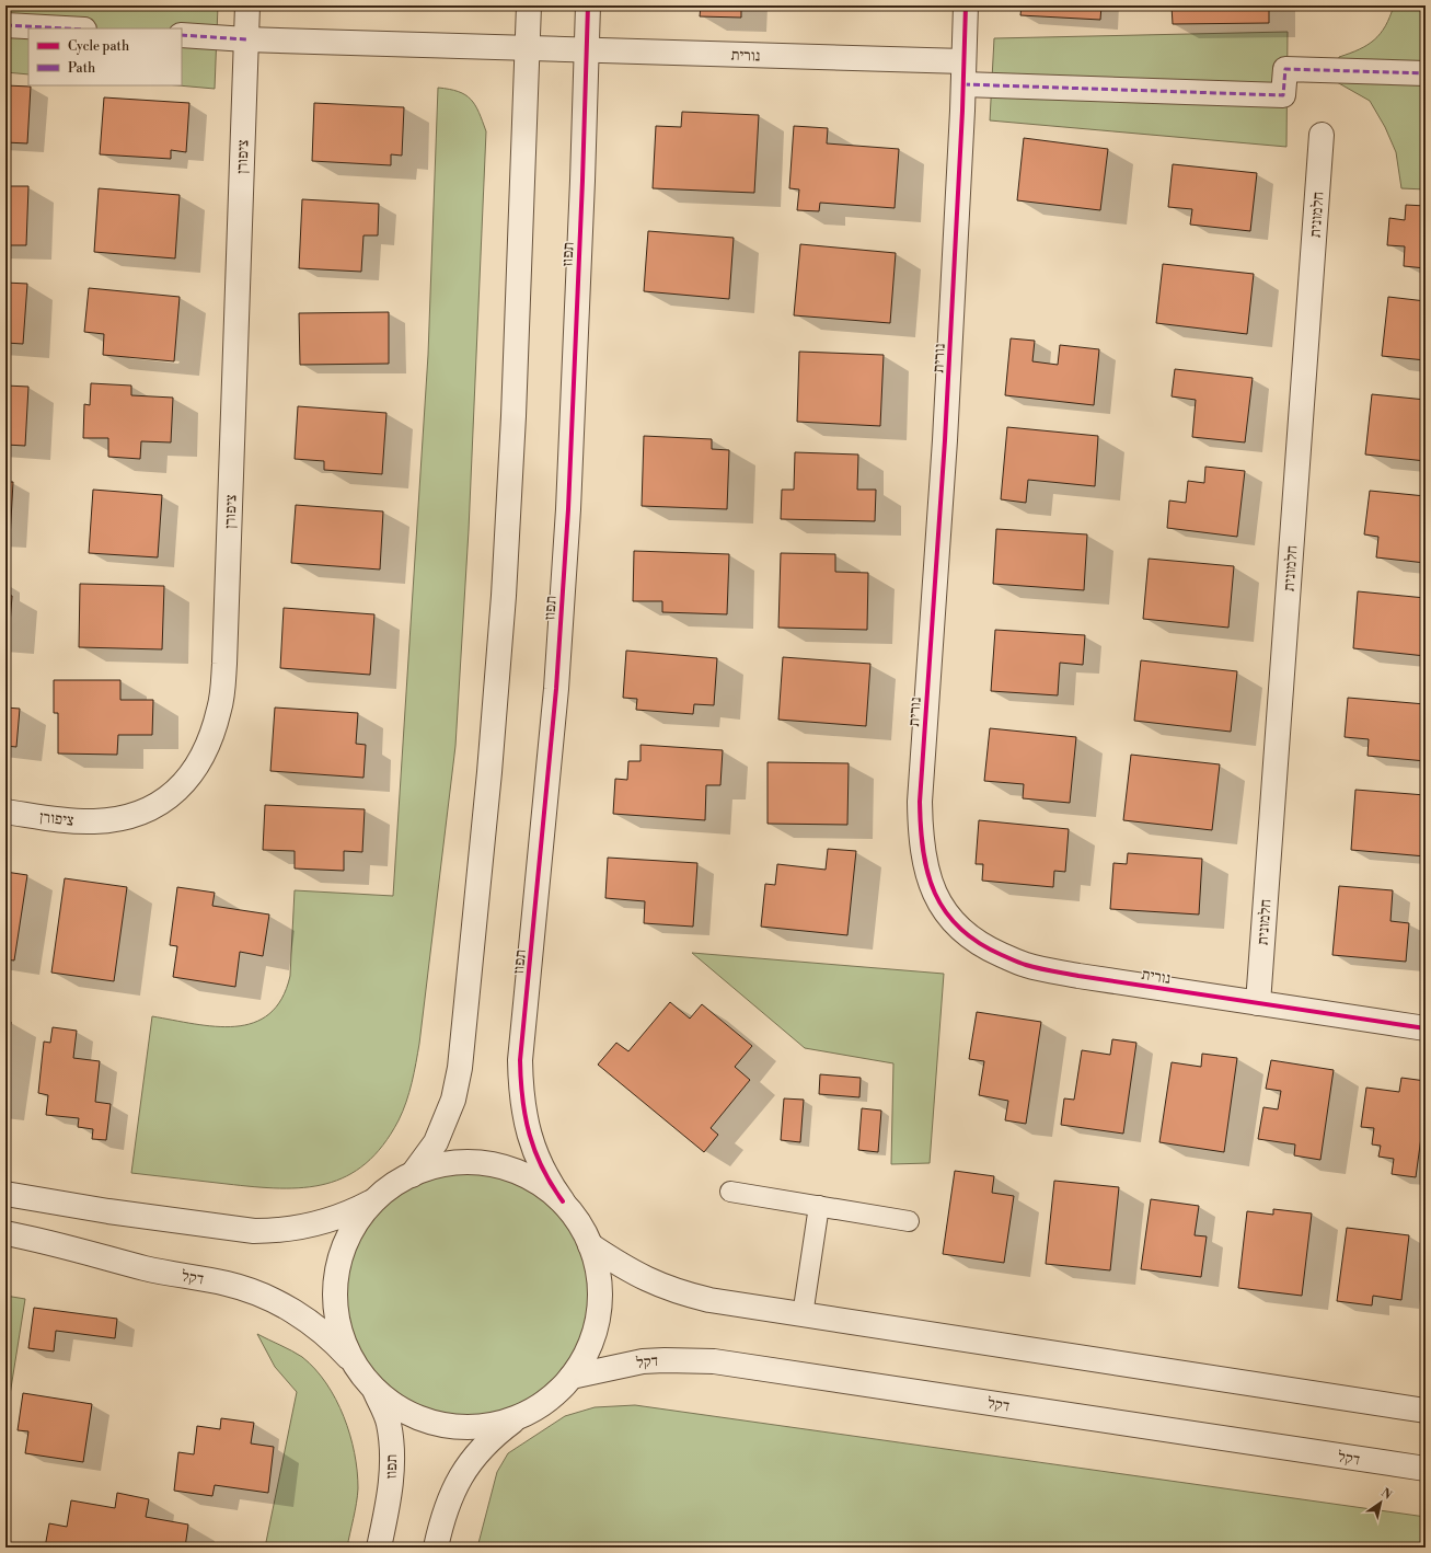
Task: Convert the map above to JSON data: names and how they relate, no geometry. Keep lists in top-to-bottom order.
{
  "streets": {
    "street": [
      "נורית",
      "ציפורן",
      "חלמונית",
      "תפוז",
      "דקל"
    ]
  },
  "crossings": [
    ["נורית", "חלמונית"],
    ["נורית", "תפוז"]
  ],
  "legend": ["Cycle path", "Path"],
  "north": "top right"
}
